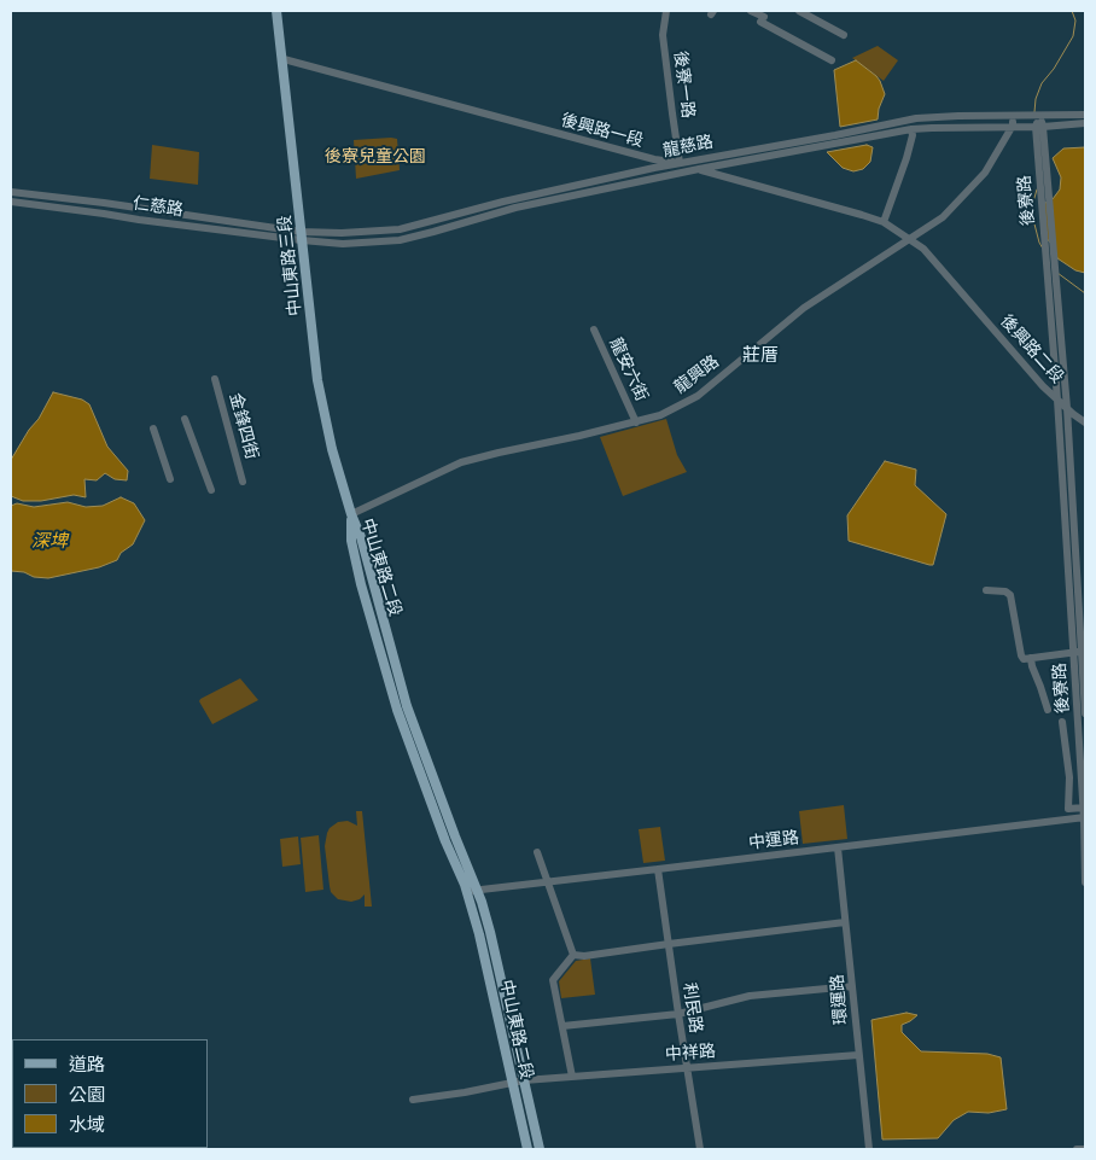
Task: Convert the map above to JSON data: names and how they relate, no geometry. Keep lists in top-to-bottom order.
{
  "streets": {
    "main road": ["中山東路三段", "中山東路二段"],
    "street": [
      "後寮一路",
      "後興路一段",
      "龍慈路",
      "後寮路",
      "仁慈路",
      "後興路二段",
      "龍安六街",
      "龍興路",
      "金鋒四街",
      "中運路",
      "環運路",
      "利民路",
      "中祥路"
    ]
  },
  "crossings": [
    ["後寮一路", "後興路一段"],
    ["後寮一路", "龍慈路"],
    ["後興路一段", "龍慈路"],
    ["後興路一段", "中山東路三段"],
    ["後興路一段", "後興路二段"],
    ["後興路一段", "龍興路"],
    ["龍慈路", "後寮路"],
    ["龍慈路", "仁慈路"],
    ["龍慈路", "中山東路三段"],
    ["龍慈路", "龍興路"],
    ["後寮路", "後興路二段"],
    ["後寮路", "中運路"],
    ["仁慈路", "中山東路三段"],
    ["中山東路三段", "龍興路"],
    ["中山東路三段", "中山東路二段"],
    ["龍安六街", "龍興路"],
    ["龍興路", "中山東路二段"],
    ["中山東路二段", "中運路"],
    ["中山東路二段", "中祥路"],
    ["中運路", "環運路"],
    ["中運路", "利民路"],
    ["環運路", "中祥路"],
    ["利民路", "中祥路"]
  ],
  "districts": ["莊厝"],
  "water": ["深埤"],
  "parks": ["後寮兒童公園"],
  "legend": ["道路", "公園", "水域"]
}
